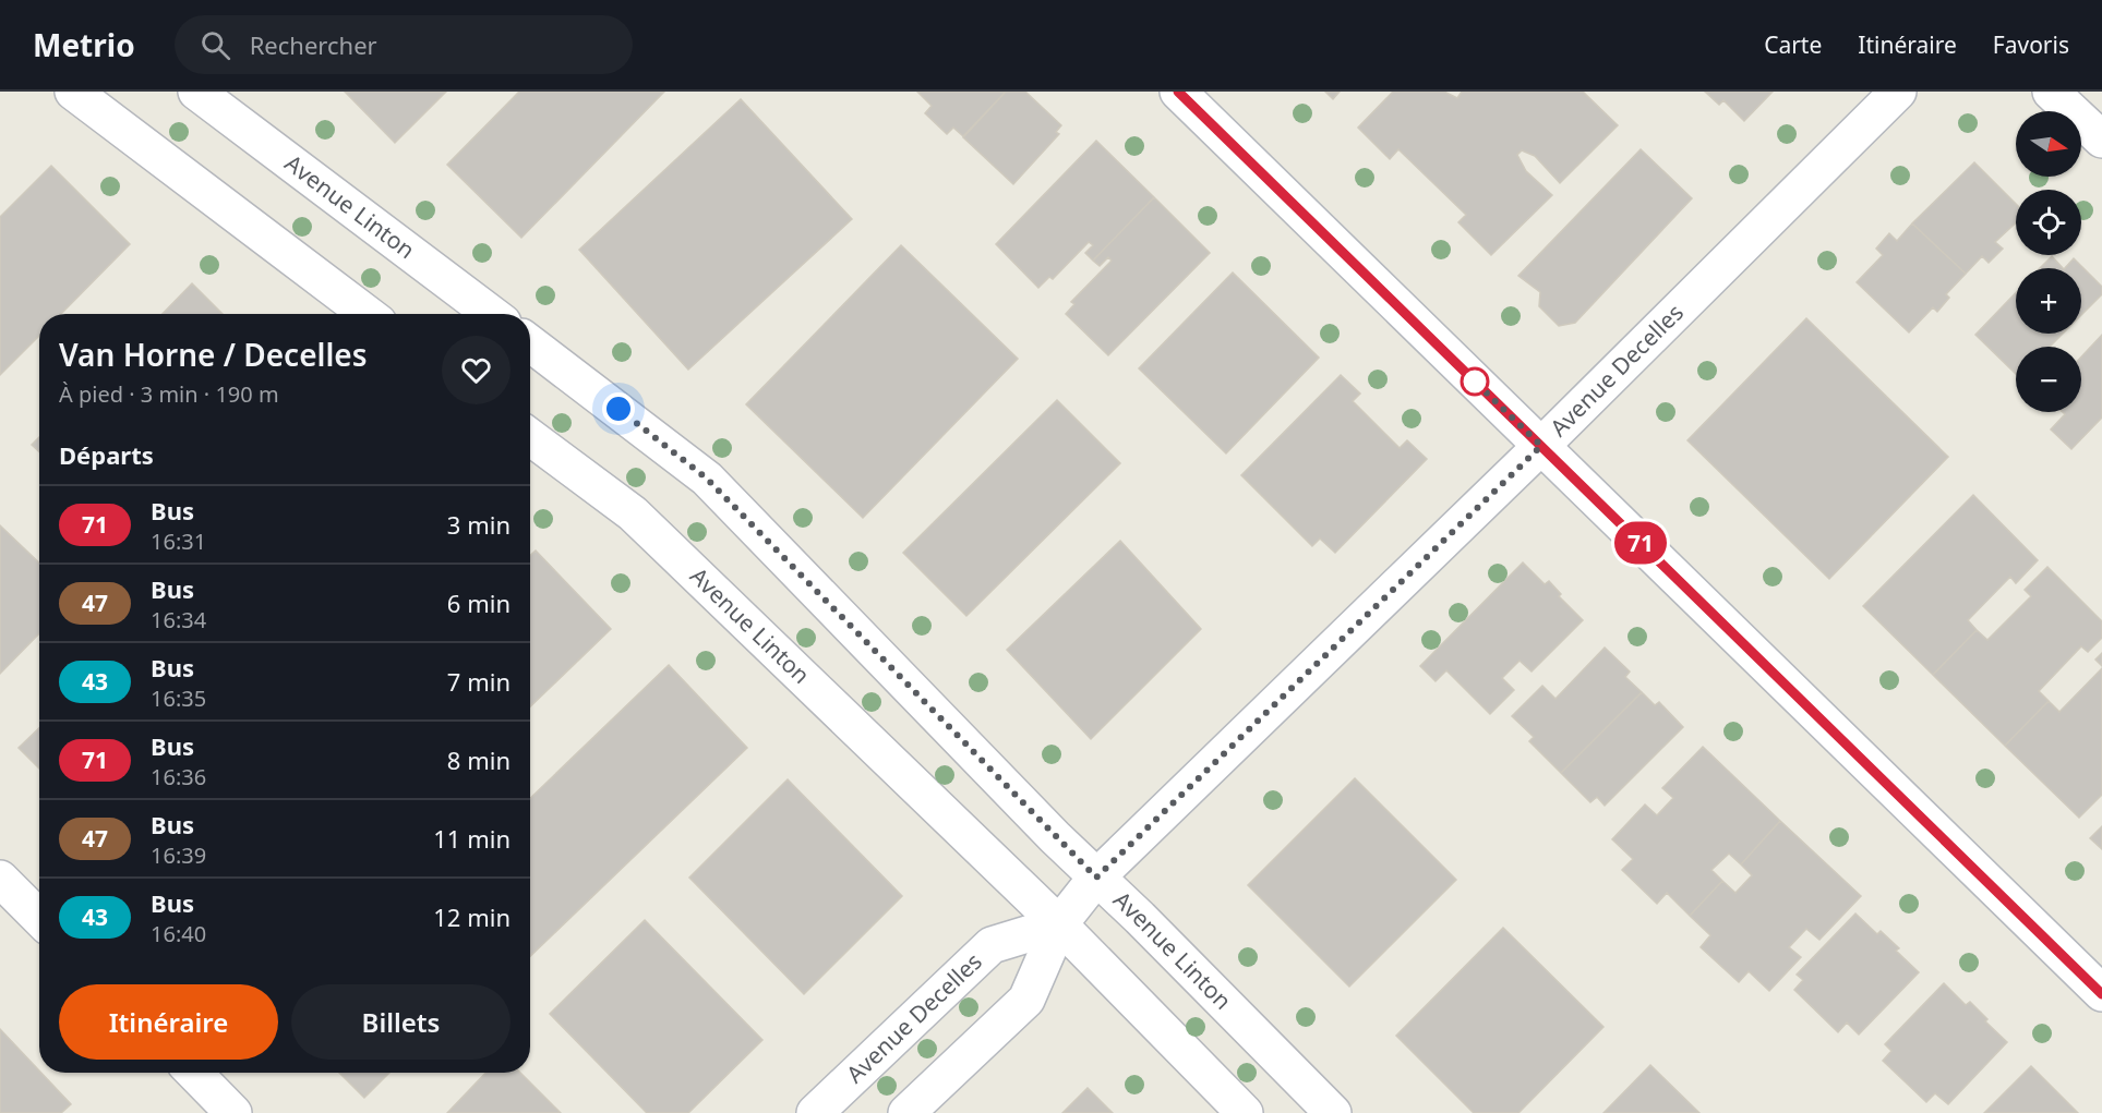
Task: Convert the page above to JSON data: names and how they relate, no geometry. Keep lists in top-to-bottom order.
{
  "streets": {
    "street": ["Avenue Linton", "Avenue Decelles"]
  },
  "crossings": [
    ["Avenue Linton", "Avenue Decelles"]
  ],
  "lines": ["bus line 71"],
  "north": "right",
  "page": {
    "header": "Metrio",
    "search": "Rechercher",
    "nav": ["Carte", "Itinéraire", "Favoris"],
    "on_map": "71",
    "map_buttons": ["+", "−"],
    "heading": [
      ["Van Horne / Decelles", "À pied · 3 min · 190 m"],
      "Départs"
    ],
    "list": [
      {
        "mark": "71",
        "name": "Bus",
        "note": "16:31",
        "value": "3 min"
      },
      {
        "mark": "47",
        "name": "Bus",
        "note": "16:34",
        "value": "6 min"
      },
      {
        "mark": "43",
        "name": "Bus",
        "note": "16:35",
        "value": "7 min"
      },
      {
        "mark": "71",
        "name": "Bus",
        "note": "16:36",
        "value": "8 min"
      },
      {
        "mark": "47",
        "name": "Bus",
        "note": "16:39",
        "value": "11 min"
      },
      {
        "mark": "43",
        "name": "Bus",
        "note": "16:40",
        "value": "12 min"
      }
    ],
    "buttons": ["Itinéraire", "Billets"]
  }
}
